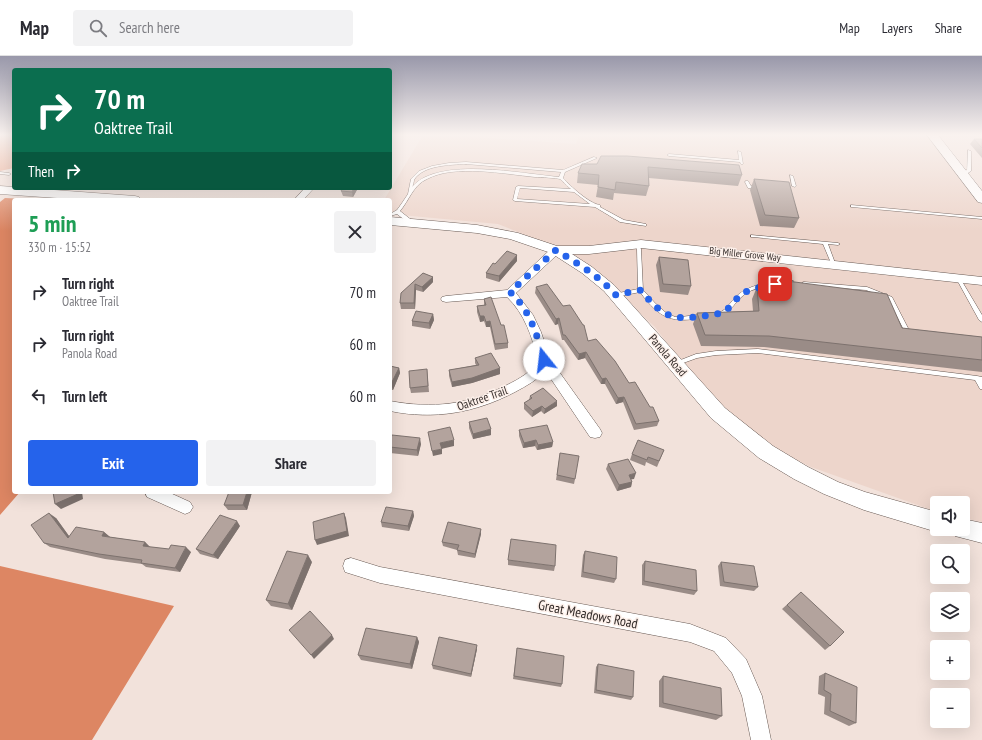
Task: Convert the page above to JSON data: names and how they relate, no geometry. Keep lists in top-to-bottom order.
{
  "streets": {
    "main road": ["Big Miller Grove Way", "Panola Road"],
    "street": ["Oaktree Trail", "Great Meadows Road"]
  },
  "crossings": [
    ["Big Miller Grove Way", "Panola Road"]
  ],
  "page": {
    "header": "Map",
    "search": "Search here",
    "nav": ["Map", "Layers", "Share"],
    "turn": ["70 m", "Oaktree Trail"],
    "then": "Then",
    "heading": ["5 min", "330 m · 15:52"],
    "list": [
      {
        "name": "Turn right",
        "note": "Oaktree Trail",
        "value": "70 m"
      },
      {
        "name": "Turn right",
        "note": "Panola Road",
        "value": "60 m"
      },
      {
        "name": "Turn left",
        "value": "60 m"
      }
    ],
    "buttons": ["Exit", "Share"],
    "map_buttons": ["+", "−"]
  }
}
